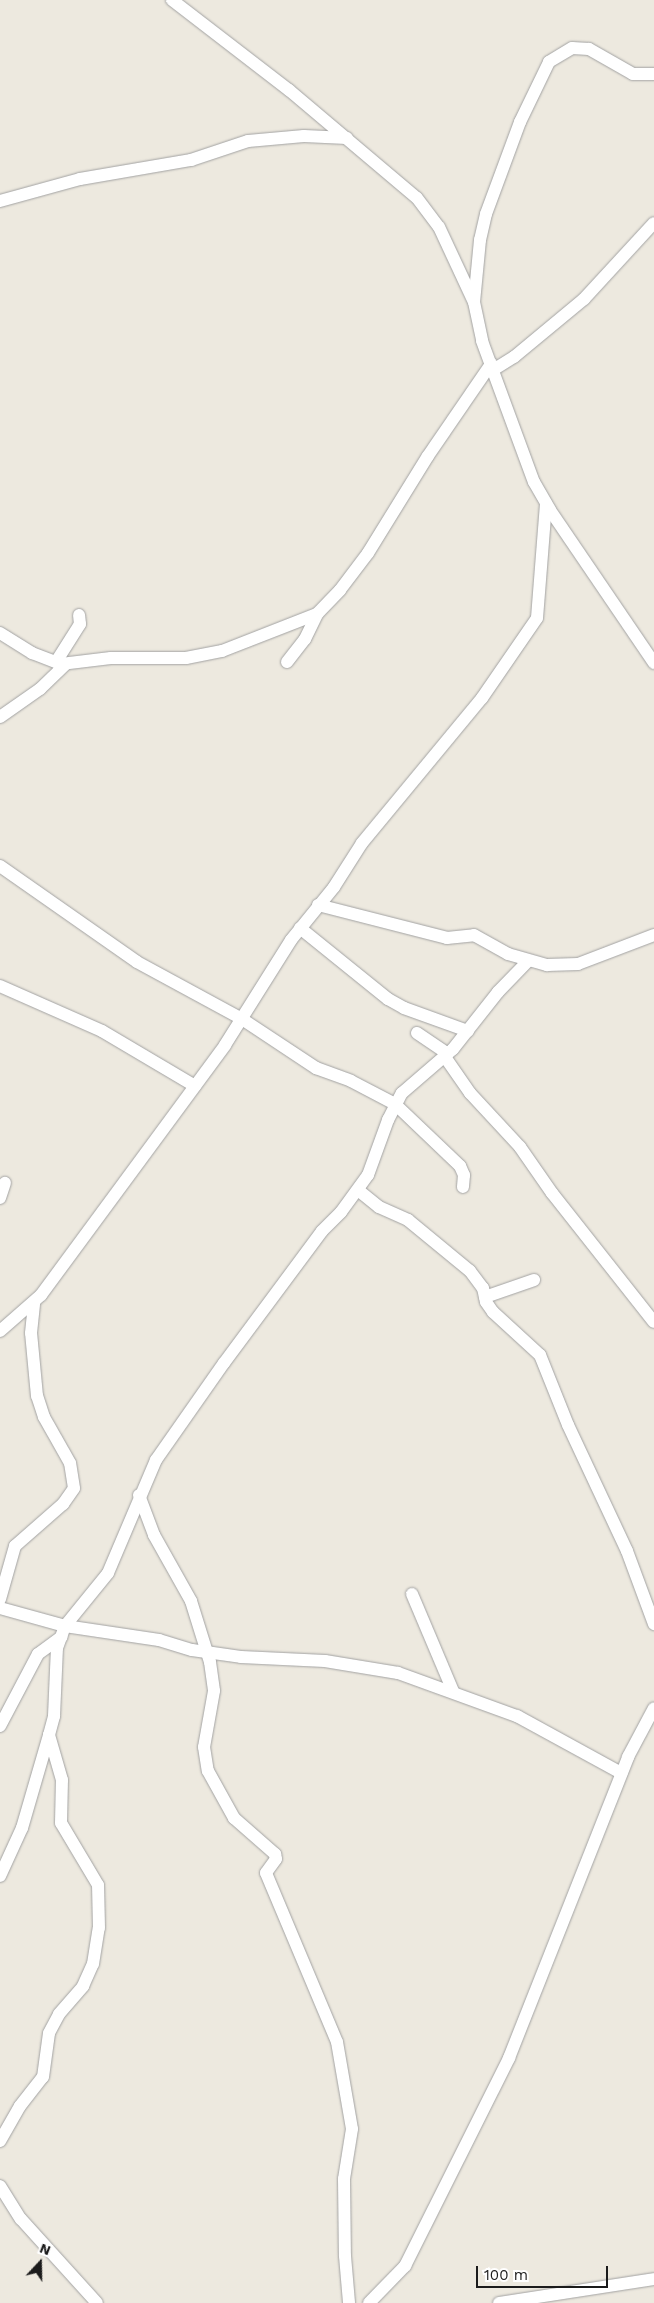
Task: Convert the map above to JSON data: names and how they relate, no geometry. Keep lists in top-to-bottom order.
{
  "scale_bar": "100 m",
  "north": "top"
}
